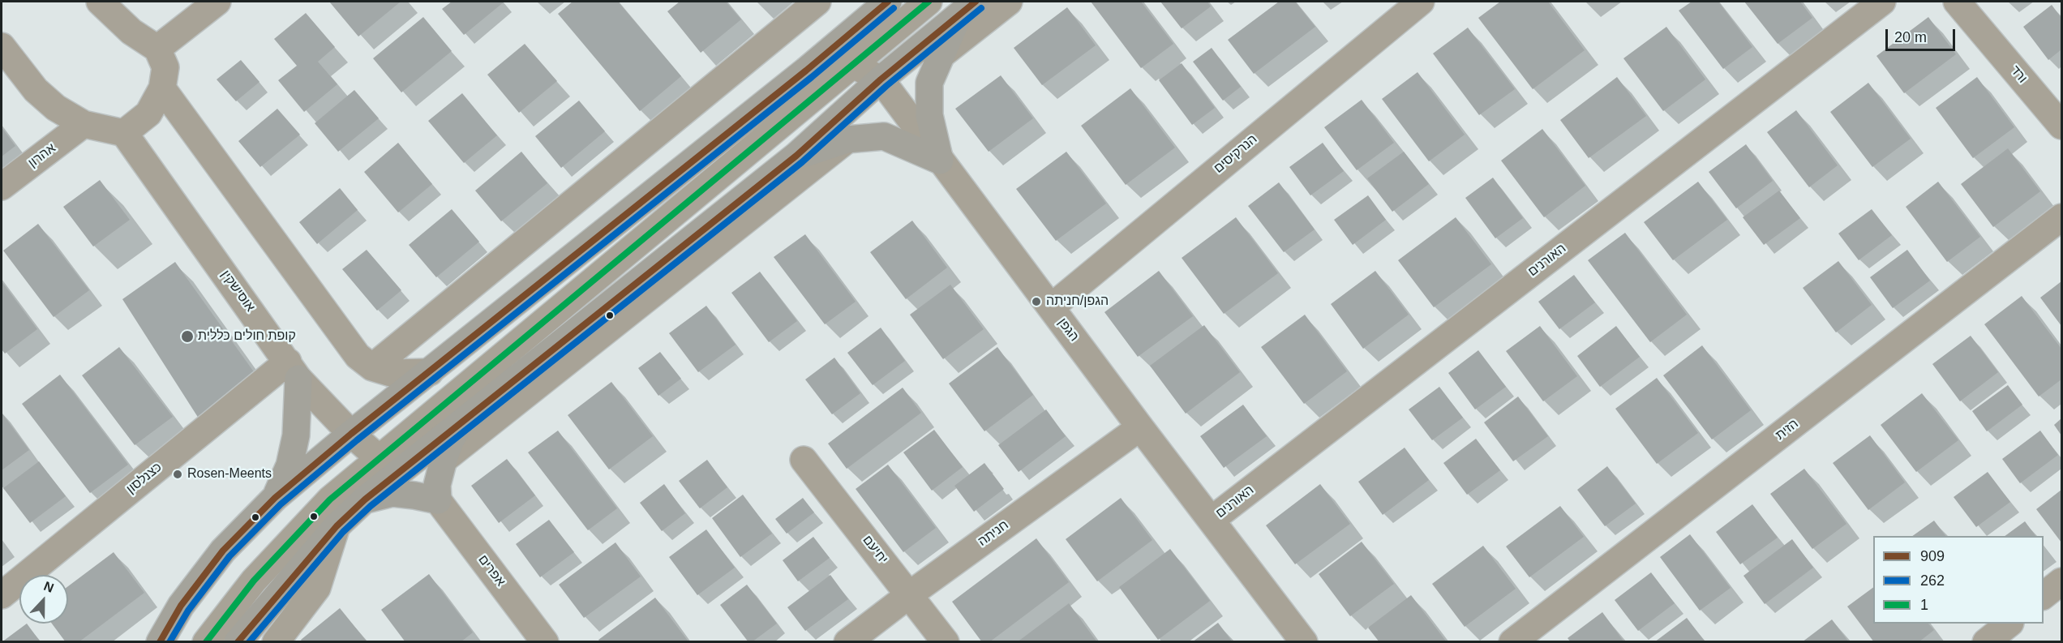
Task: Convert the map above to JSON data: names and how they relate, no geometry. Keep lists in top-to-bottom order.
{
  "streets": {
    "street": [
      "ורד",
      "הנרקיסים",
      "אהרון",
      "האורנים",
      "אוסישקין",
      "הגפן",
      "הזית",
      "כצנלסון",
      "חניתה",
      "יחיעם",
      "אפרים"
    ]
  },
  "crossings": [
    ["הנרקיסים", "הגפן"],
    ["האורנים", "הגפן"],
    ["אוסישקין", "כצנלסון"],
    ["הגפן", "חניתה"],
    ["חניתה", "יחיעם"]
  ],
  "places": ["הגפן/חניתה", "קופת חולים כללית", "Rosen-Meents"],
  "lines": ["transit line 909", "transit line 1", "transit line 262"],
  "legend": ["909", "262", "1"],
  "scale_bar": "20 m",
  "north": "top"
}
